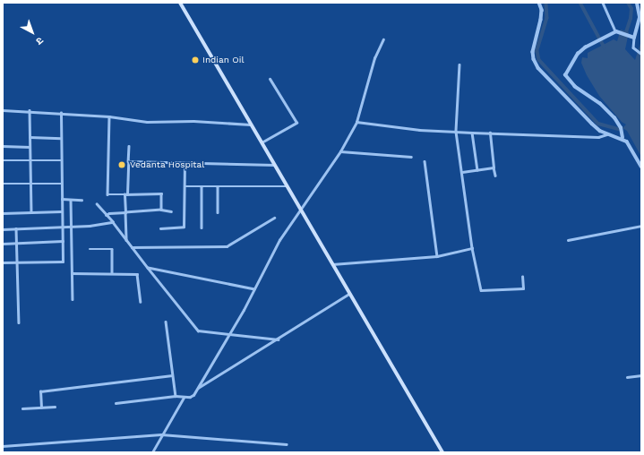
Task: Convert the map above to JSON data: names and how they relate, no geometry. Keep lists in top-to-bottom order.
{
  "places": ["Indian Oil", "Vedanta Hospital"],
  "north": "bottom right"
}
